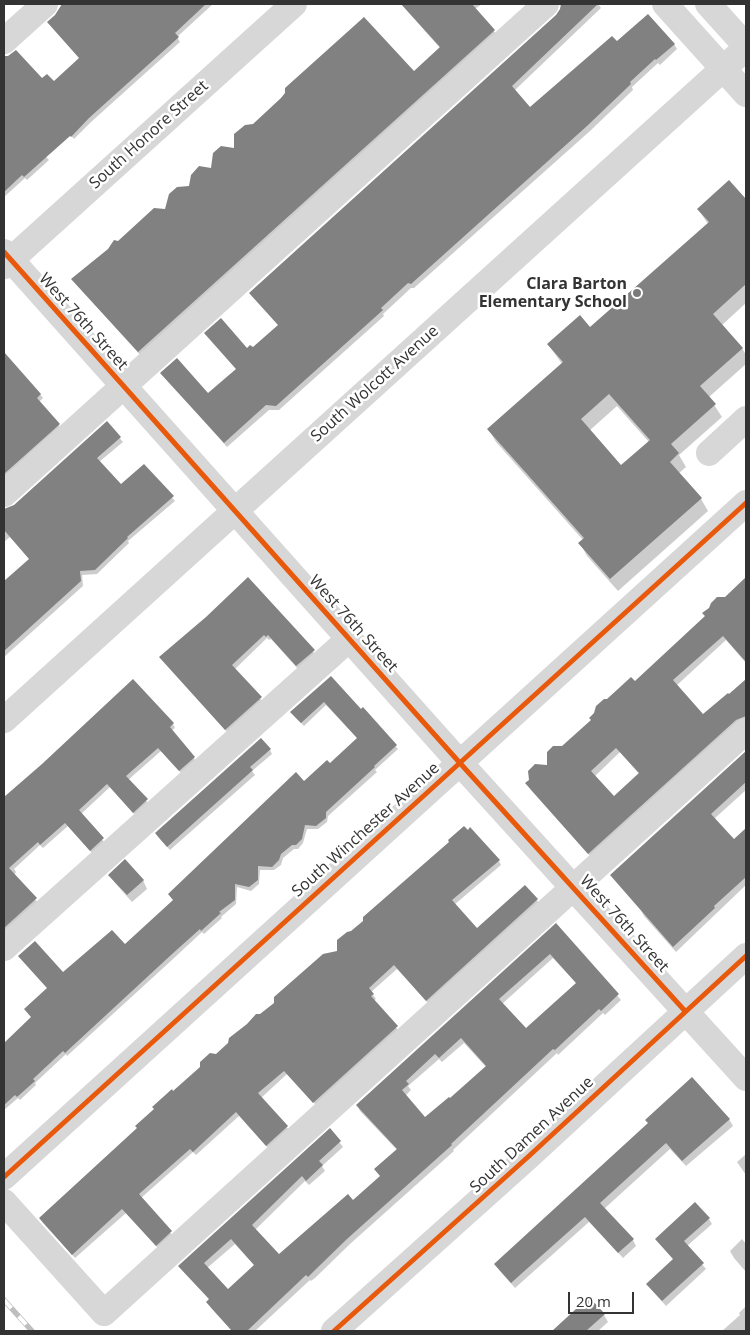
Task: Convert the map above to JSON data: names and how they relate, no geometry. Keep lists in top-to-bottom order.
{
  "streets": {
    "street": [
      "South Honore Street",
      "West 76th Street",
      "South Wolcott Avenue",
      "South Winchester Avenue",
      "South Damen Avenue"
    ]
  },
  "crossings": [
    ["South Honore Street", "West 76th Street"],
    ["West 76th Street", "South Wolcott Avenue"],
    ["West 76th Street", "South Winchester Avenue"],
    ["West 76th Street", "South Damen Avenue"]
  ],
  "places": ["Clara Barton Elementary School"],
  "scale_bar": "20 m"
}
